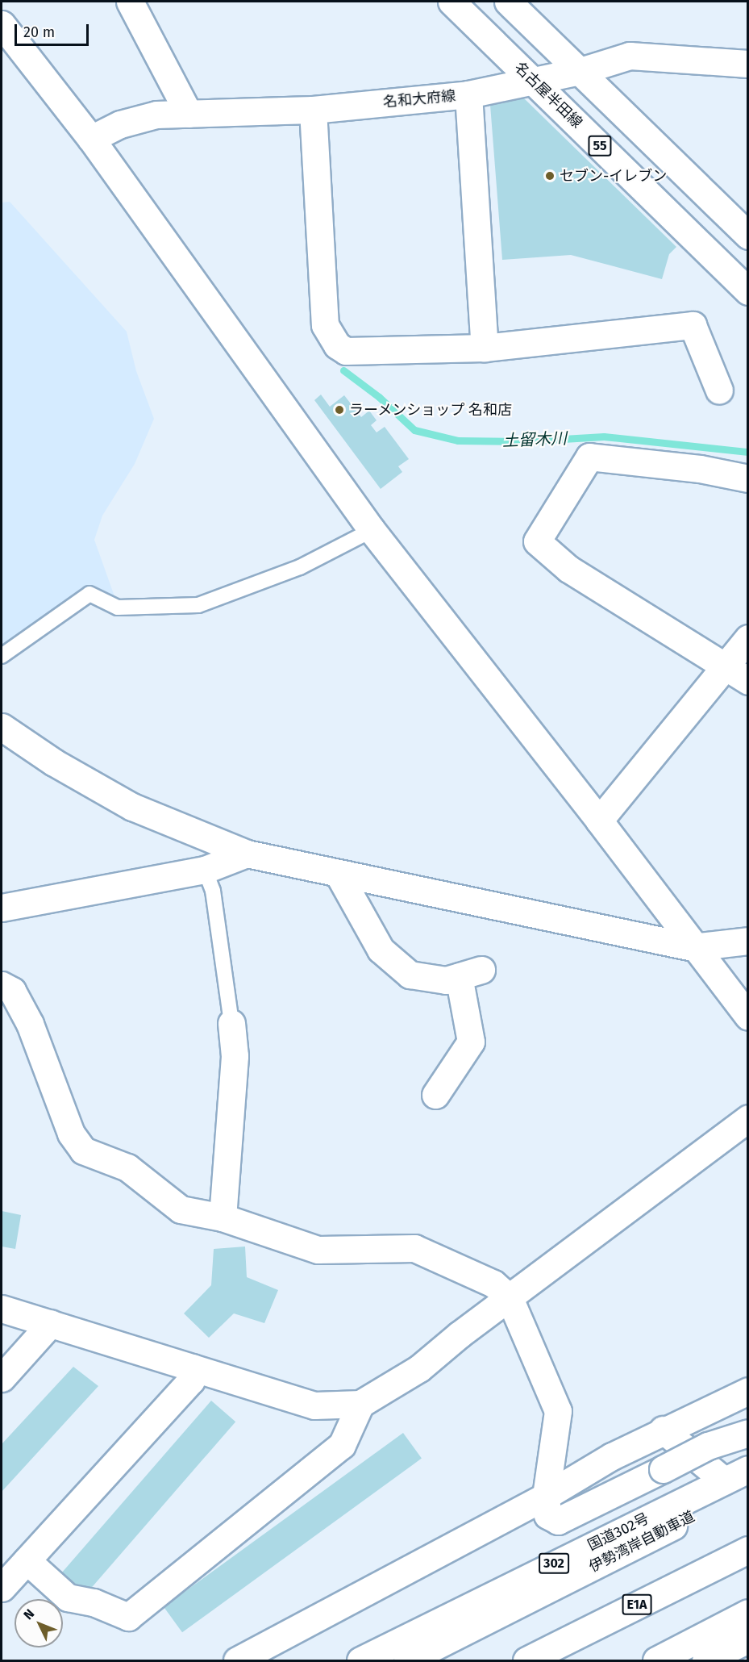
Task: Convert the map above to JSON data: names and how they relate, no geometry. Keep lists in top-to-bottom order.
{
  "streets": {
    "main road": [
      "名古屋半田線",
      "名和大府線",
      "55",
      "国道302号",
      "伊勢湾岸自動車道",
      "302",
      "E1A"
    ]
  },
  "crossings": [
    ["名古屋半田線", "名和大府線"],
    ["国道302号", "伊勢湾岸自動車道"]
  ],
  "water": ["土留木川"],
  "places": ["セブン-イレブン", "ラーメンショップ 名和店"],
  "scale_bar": "20 m",
  "north": "top left"
}
